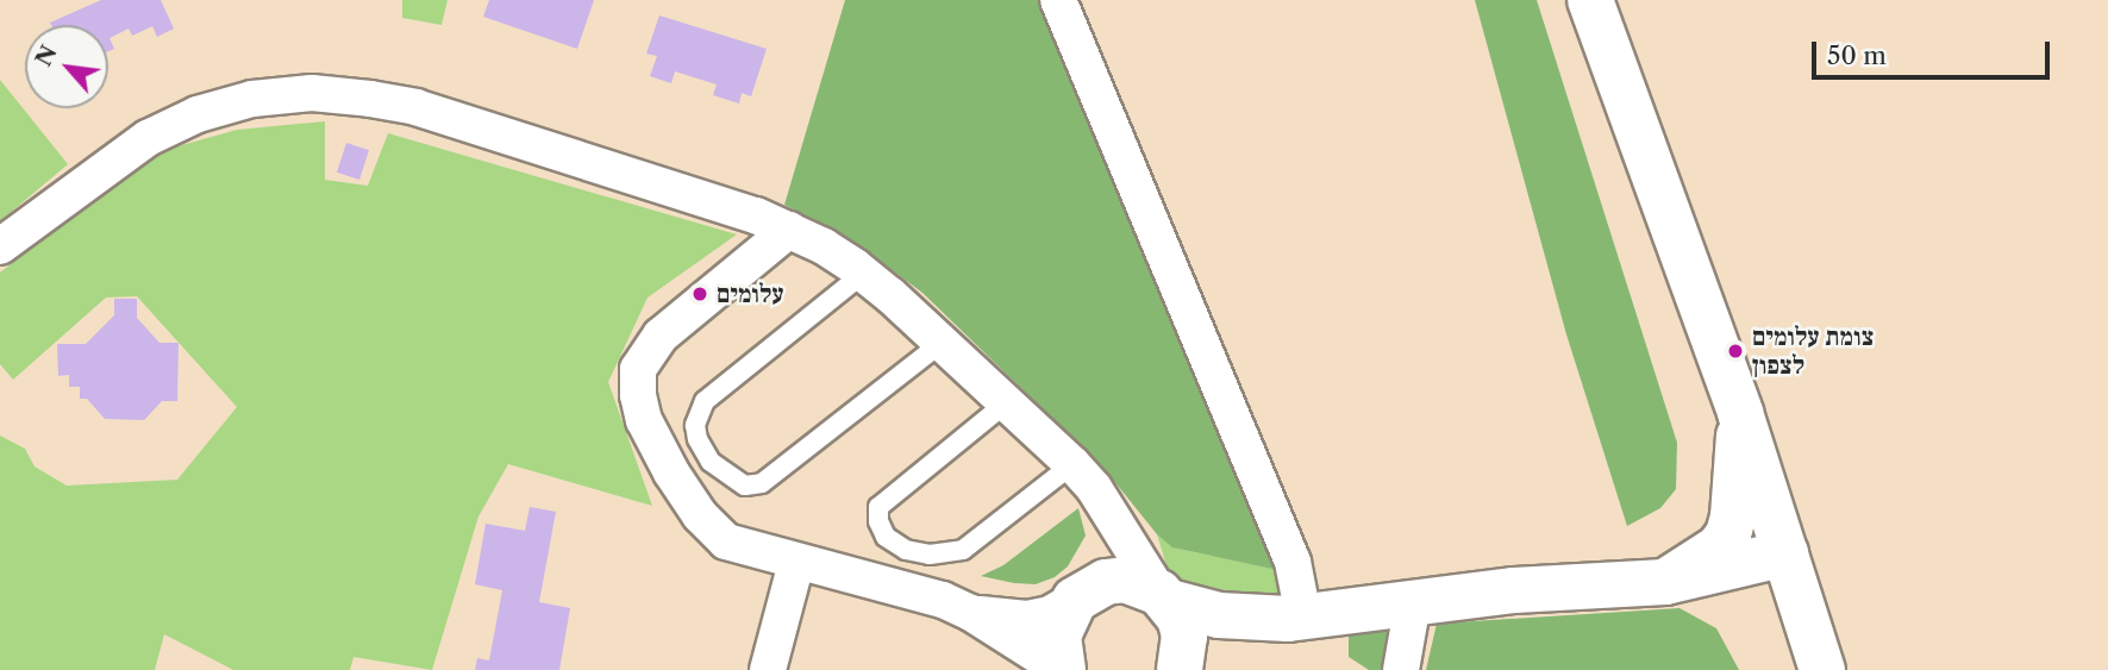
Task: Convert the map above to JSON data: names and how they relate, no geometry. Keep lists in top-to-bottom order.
{
  "places": ["עלומים", "צומת עלומים לצפון"],
  "scale_bar": "50 m",
  "north": "top left"
}
